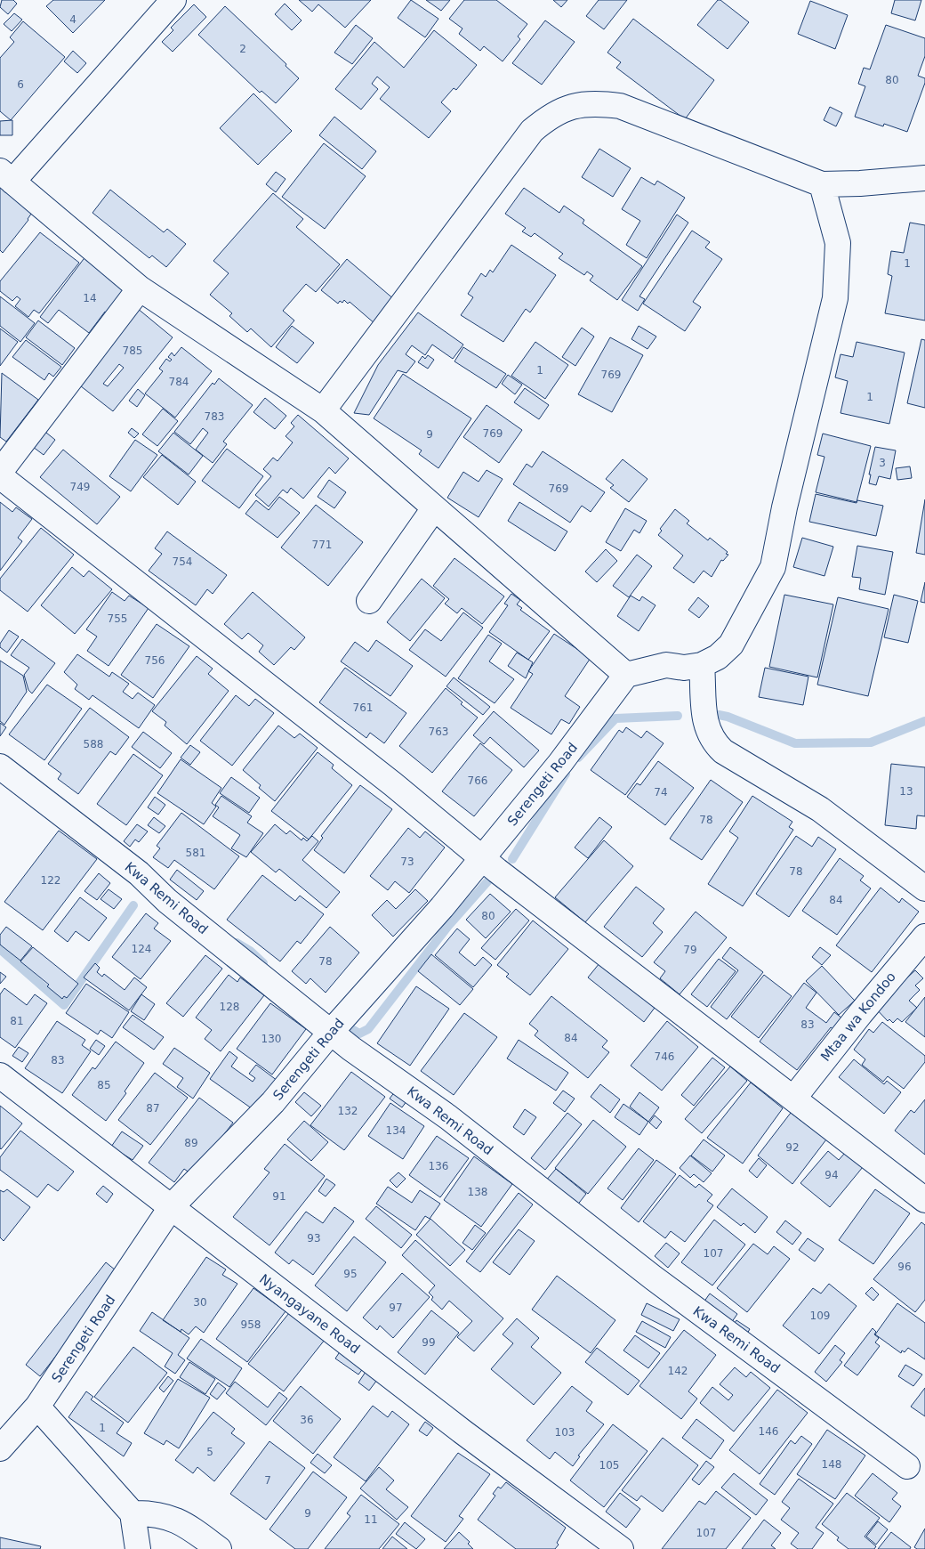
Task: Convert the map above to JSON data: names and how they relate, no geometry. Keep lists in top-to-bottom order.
{
  "streets": {
    "street": [
      "Serengeti Road",
      "Kwa Remi Road",
      "Mtaa wa Kondoo",
      "Nyangayane Road"
    ]
  },
  "crossings": [
    ["Serengeti Road", "Kwa Remi Road"],
    ["Serengeti Road", "Nyangayane Road"]
  ],
  "house_numbers": [
    "4",
    "2",
    "80",
    "6",
    "1",
    "14",
    "785",
    "1",
    "769",
    "784",
    "1",
    "783",
    "769",
    "9",
    "3",
    "749",
    "769",
    "771",
    "754",
    "755",
    "756",
    "761",
    "763",
    "588",
    "766",
    "13",
    "74",
    "78",
    "581",
    "73",
    "78",
    "122",
    "84",
    "80",
    "124",
    "79",
    "78",
    "128",
    "81",
    "83",
    "84",
    "130",
    "746",
    "83",
    "85",
    "87",
    "132",
    "134",
    "89",
    "92",
    "136",
    "94",
    "138",
    "91",
    "93",
    "107",
    "96",
    "95",
    "30",
    "97",
    "109",
    "958",
    "99",
    "142",
    "36",
    "1",
    "146",
    "103",
    "5",
    "148",
    "105",
    "7",
    "9",
    "11",
    "107"
  ]
}
